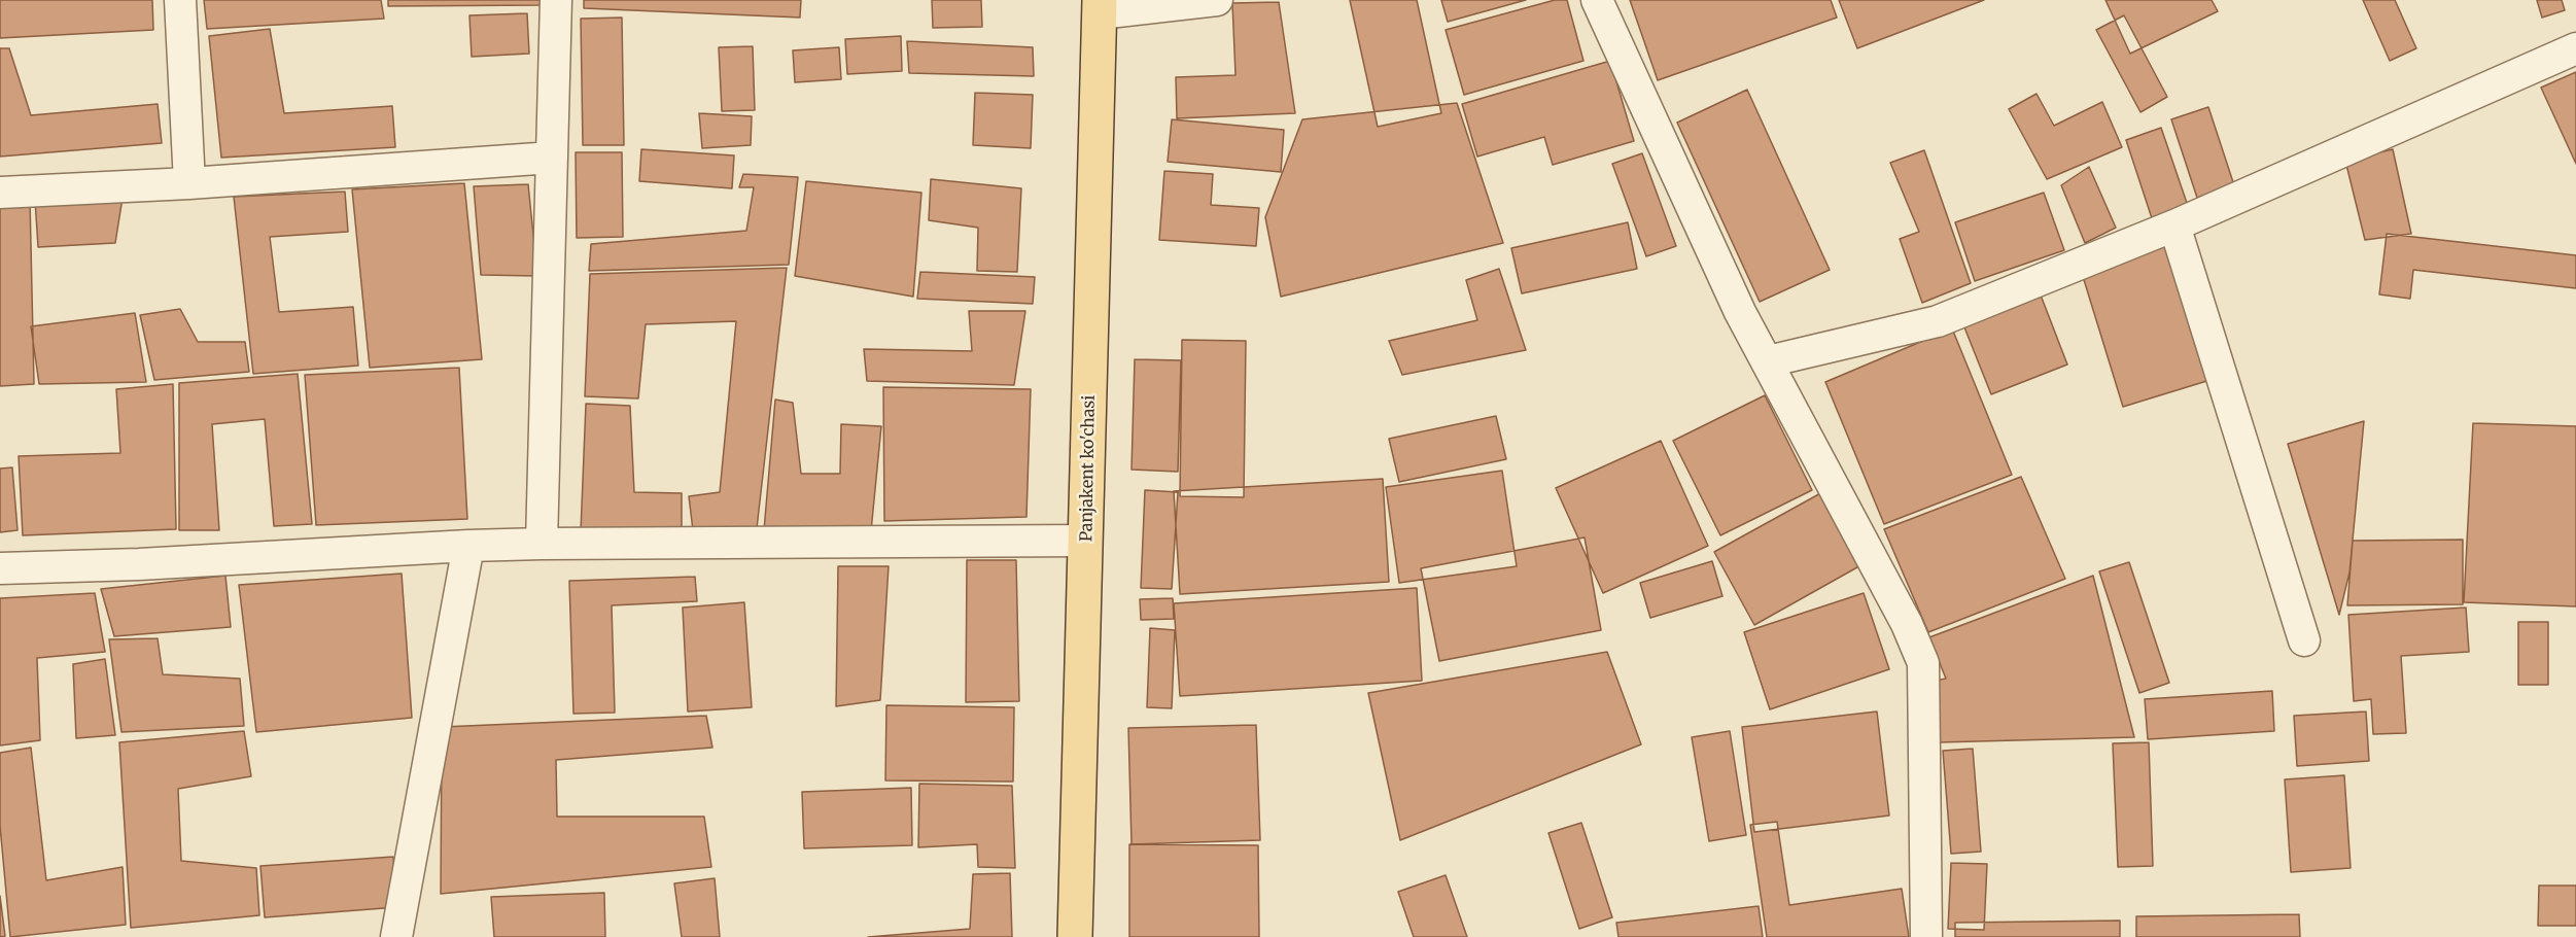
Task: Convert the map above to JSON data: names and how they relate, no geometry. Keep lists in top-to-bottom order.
{
  "streets": {
    "main road": ["Panjakent ko'chasi"]
  }
}
